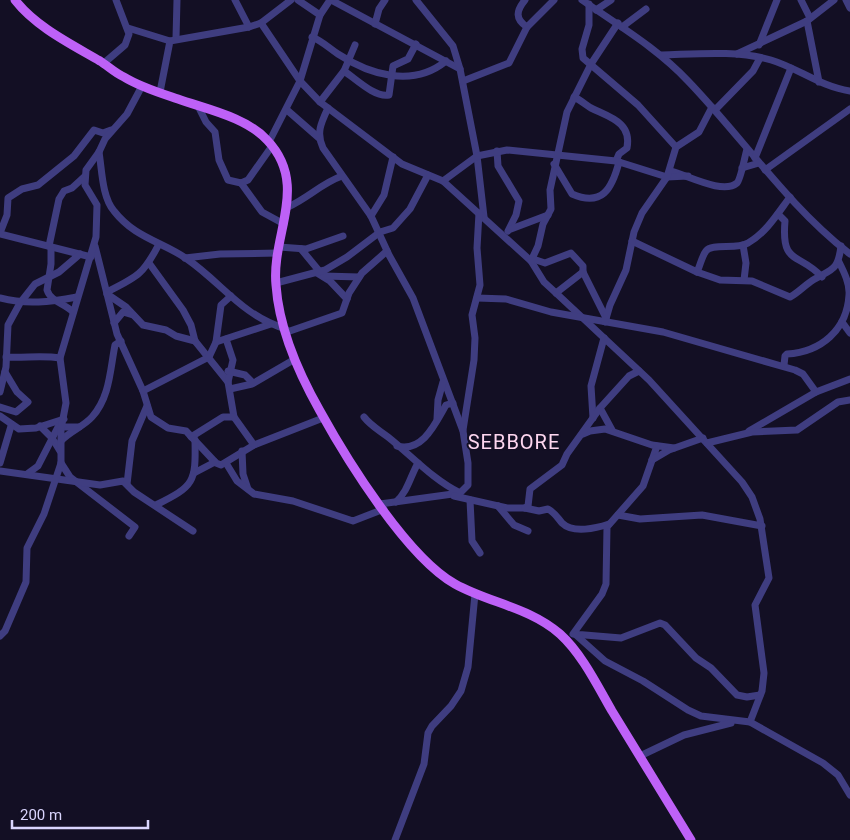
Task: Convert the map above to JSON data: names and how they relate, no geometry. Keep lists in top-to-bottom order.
{
  "districts": ["SEBBORE"],
  "scale_bar": "200 m"
}
